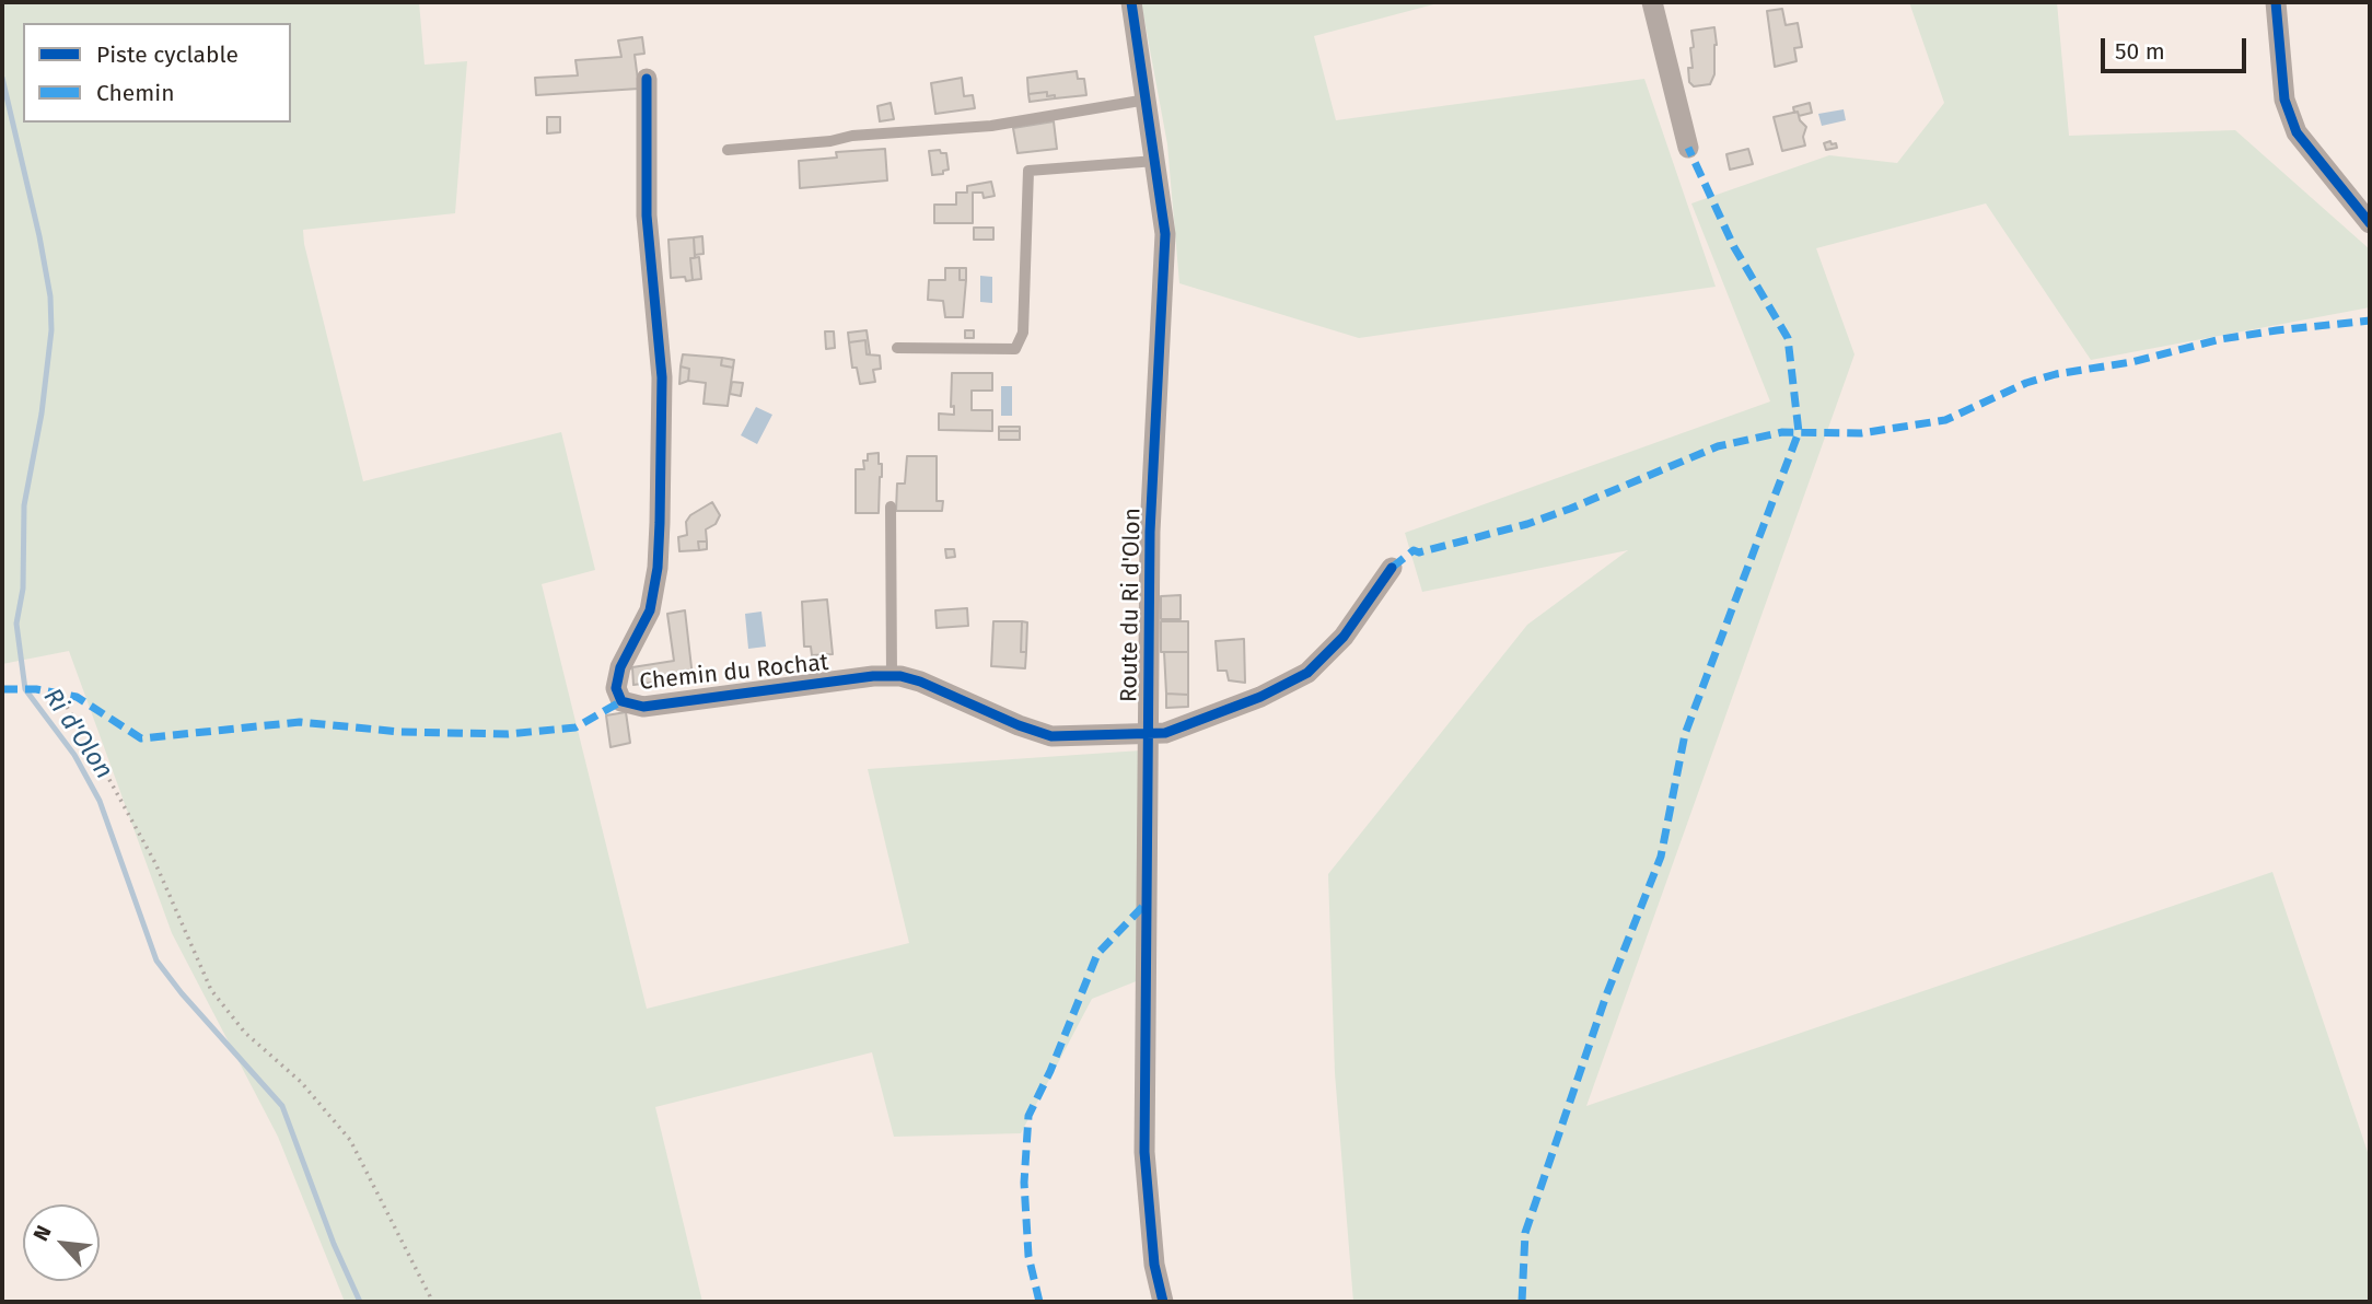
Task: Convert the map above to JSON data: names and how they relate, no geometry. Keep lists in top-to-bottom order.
{
  "streets": {
    "street": ["Route du Ri d'Olon", "Chemin du Rochat"]
  },
  "crossings": [
    ["Route du Ri d'Olon", "Chemin du Rochat"]
  ],
  "water": ["Ri d'Olon"],
  "legend": ["Piste cyclable", "Chemin"],
  "scale_bar": "50 m",
  "north": "top left"
}
